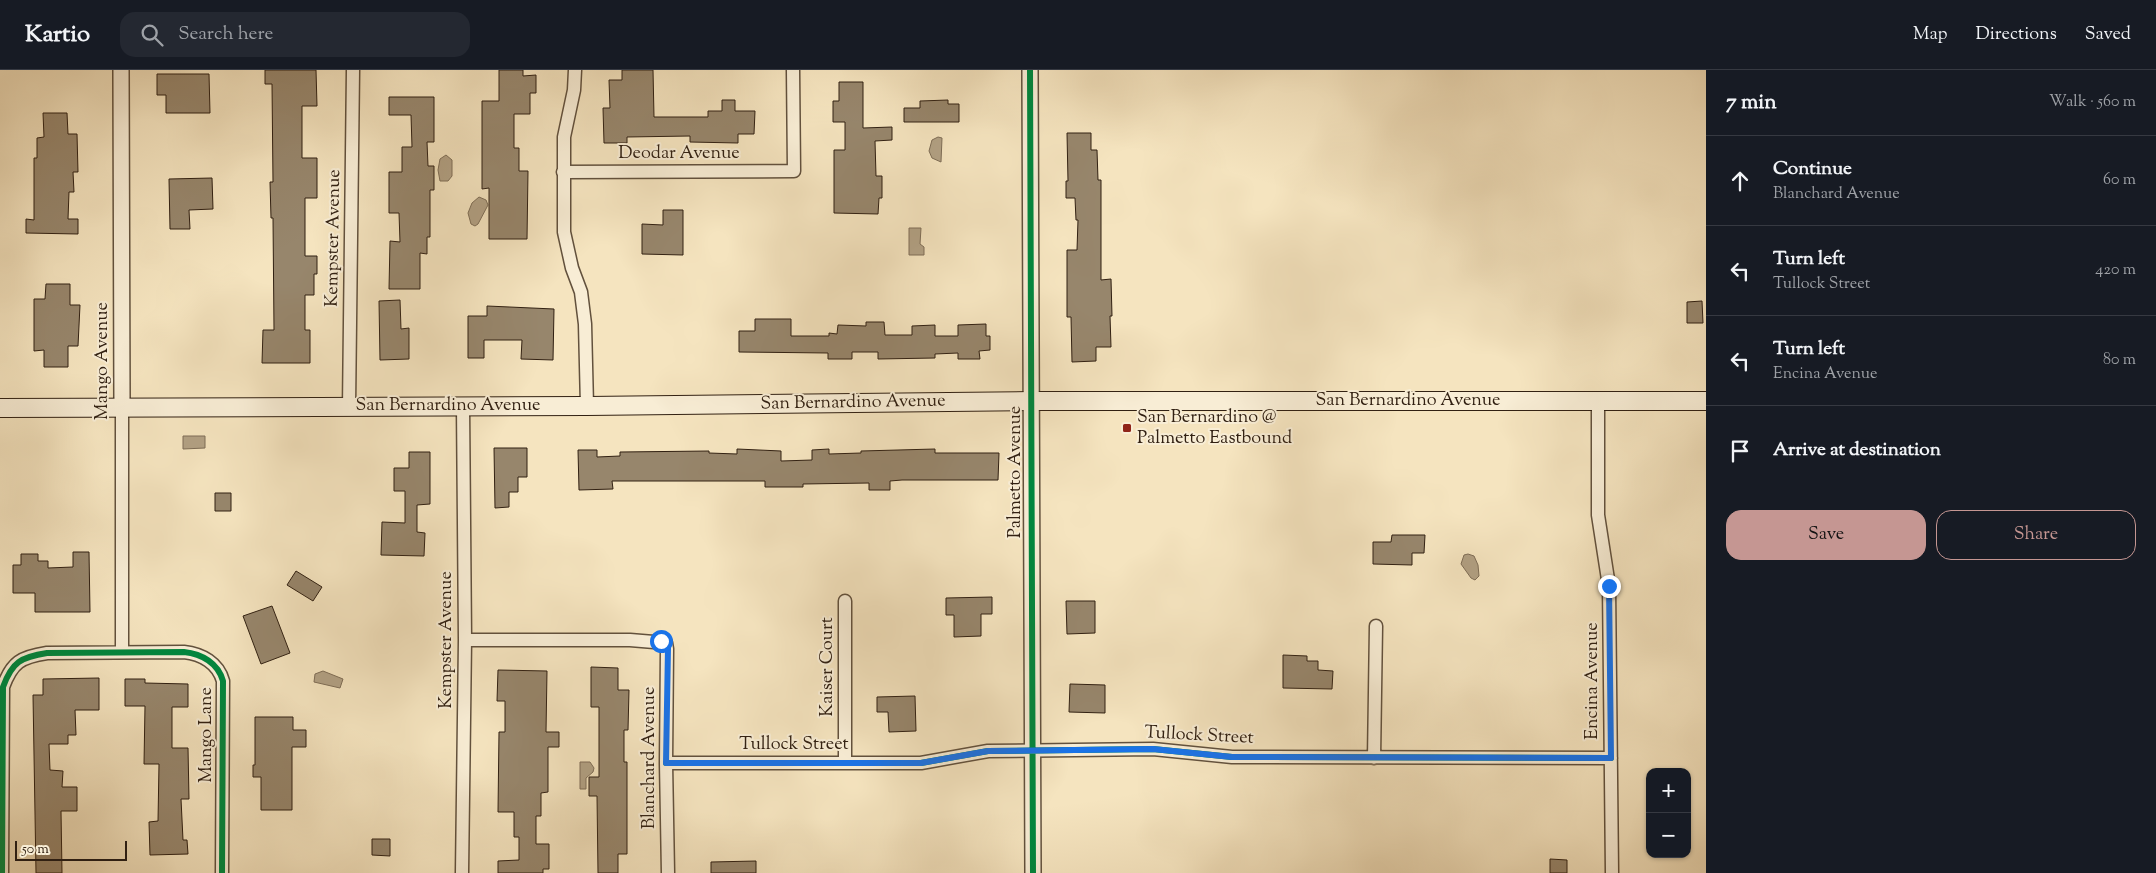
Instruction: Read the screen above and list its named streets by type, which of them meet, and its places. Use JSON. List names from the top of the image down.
{
  "streets": {
    "main road": ["San Bernardino Avenue"],
    "street": [
      "Deodar Avenue",
      "Kempster Avenue",
      "Mango Avenue",
      "Palmetto Avenue",
      "Kaiser Court",
      "Encina Avenue",
      "Mango Lane",
      "Tullock Street",
      "Blanchard Avenue"
    ]
  },
  "crossings": [
    ["Kempster Avenue", "San Bernardino Avenue"],
    ["Kempster Avenue", "Blanchard Avenue"],
    ["Mango Avenue", "San Bernardino Avenue"],
    ["Mango Avenue", "Mango Lane"],
    ["San Bernardino Avenue", "Palmetto Avenue"],
    ["San Bernardino Avenue", "Encina Avenue"],
    ["Palmetto Avenue", "Tullock Street"],
    ["Kaiser Court", "Tullock Street"],
    ["Encina Avenue", "Tullock Street"],
    ["Tullock Street", "Blanchard Avenue"]
  ],
  "places": {
    "transit": ["San Bernardino @ Palmetto Eastbound"]
  },
  "scale_bar": "50 m",
  "page": {
    "header": "Kartio",
    "search": "Search here",
    "nav": ["Map", "Directions", "Saved"],
    "heading": ["7 min", "Walk · 560 m"],
    "list": [
      ["Continue", "Blanchard Avenue", "60 m"],
      ["Turn left", "Tullock Street", "420 m"],
      ["Turn left", "Encina Avenue", "80 m"],
      "Arrive at destination"
    ],
    "buttons": ["Save", "Share"],
    "map_buttons": ["+", "−"],
    "scale": "50 m"
  }
}
